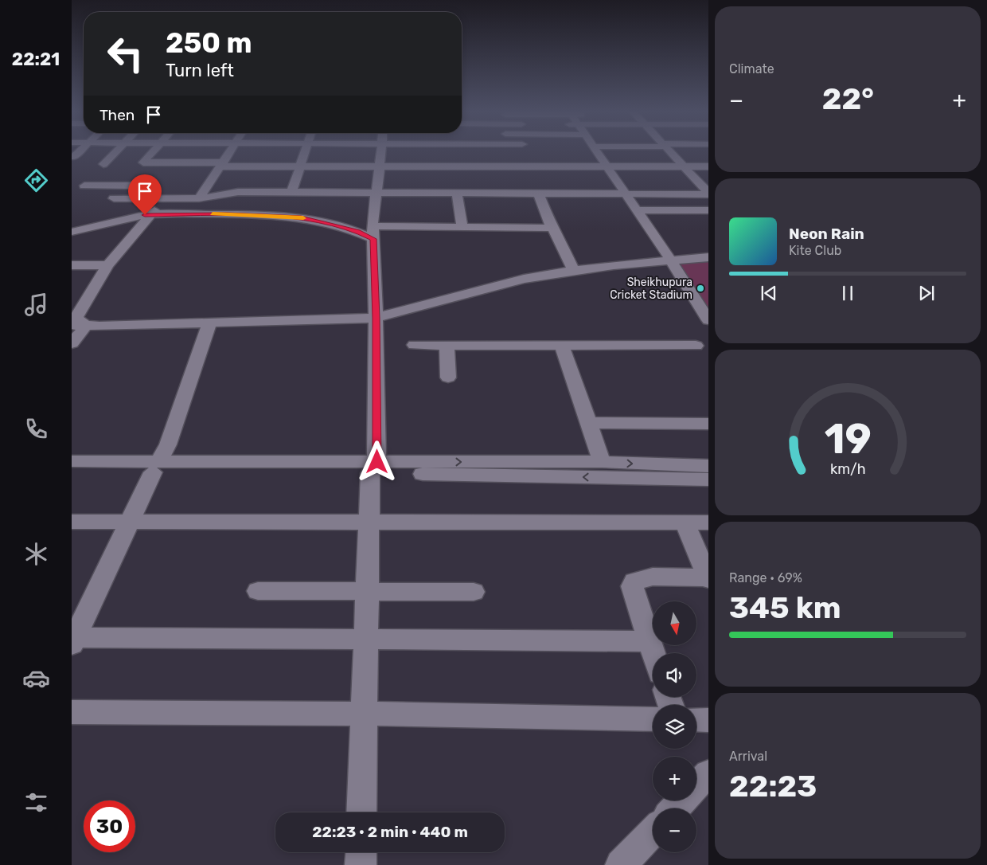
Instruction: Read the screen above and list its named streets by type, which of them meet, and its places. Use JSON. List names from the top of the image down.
{
  "places": ["Sheikhupura Cricket Stadium"],
  "north": "bottom",
  "page": {
    "tabs": "22:21",
    "tile": [
      "Climate",
      ["Range · 69%", "345 km"],
      ["Arrival", "22:23"]
    ],
    "turn": ["250 m", "Turn left"],
    "heat": ["−", "22°", "+"],
    "then": "Then",
    "song": ["Neon Rain", "Kite Club"],
    "map_buttons": ["+", "−"],
    "limit": "30",
    "trip": "22:23 · 2 min · 440 m",
    "gauge": ["19", "km/h"]
  }
}
